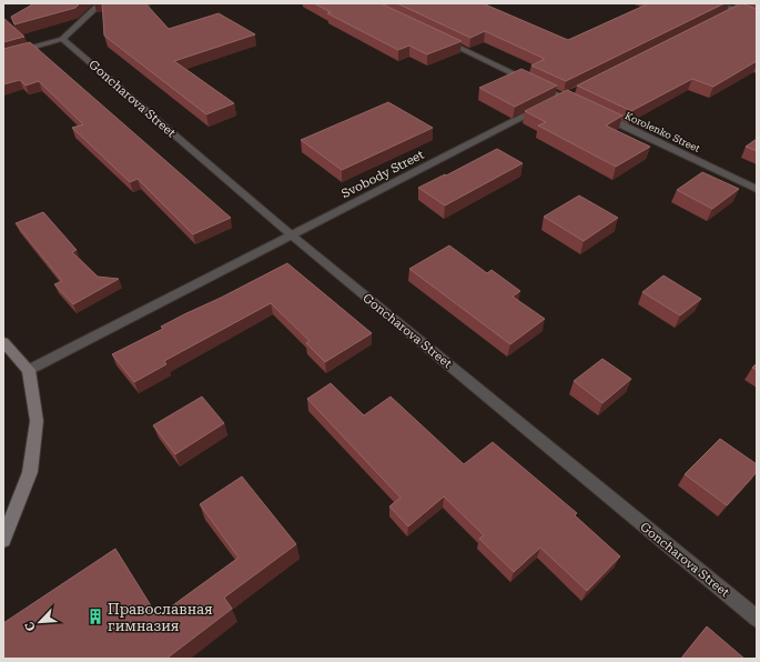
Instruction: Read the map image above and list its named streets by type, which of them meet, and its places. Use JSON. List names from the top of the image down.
{
  "streets": {
    "street": ["Goncharova Street", "Korolenko Street", "Svobody Street"]
  },
  "crossings": [
    ["Goncharova Street", "Svobody Street"]
  ],
  "places": {
    "building": ["Православная гимназия"]
  },
  "north": "bottom left"
}
